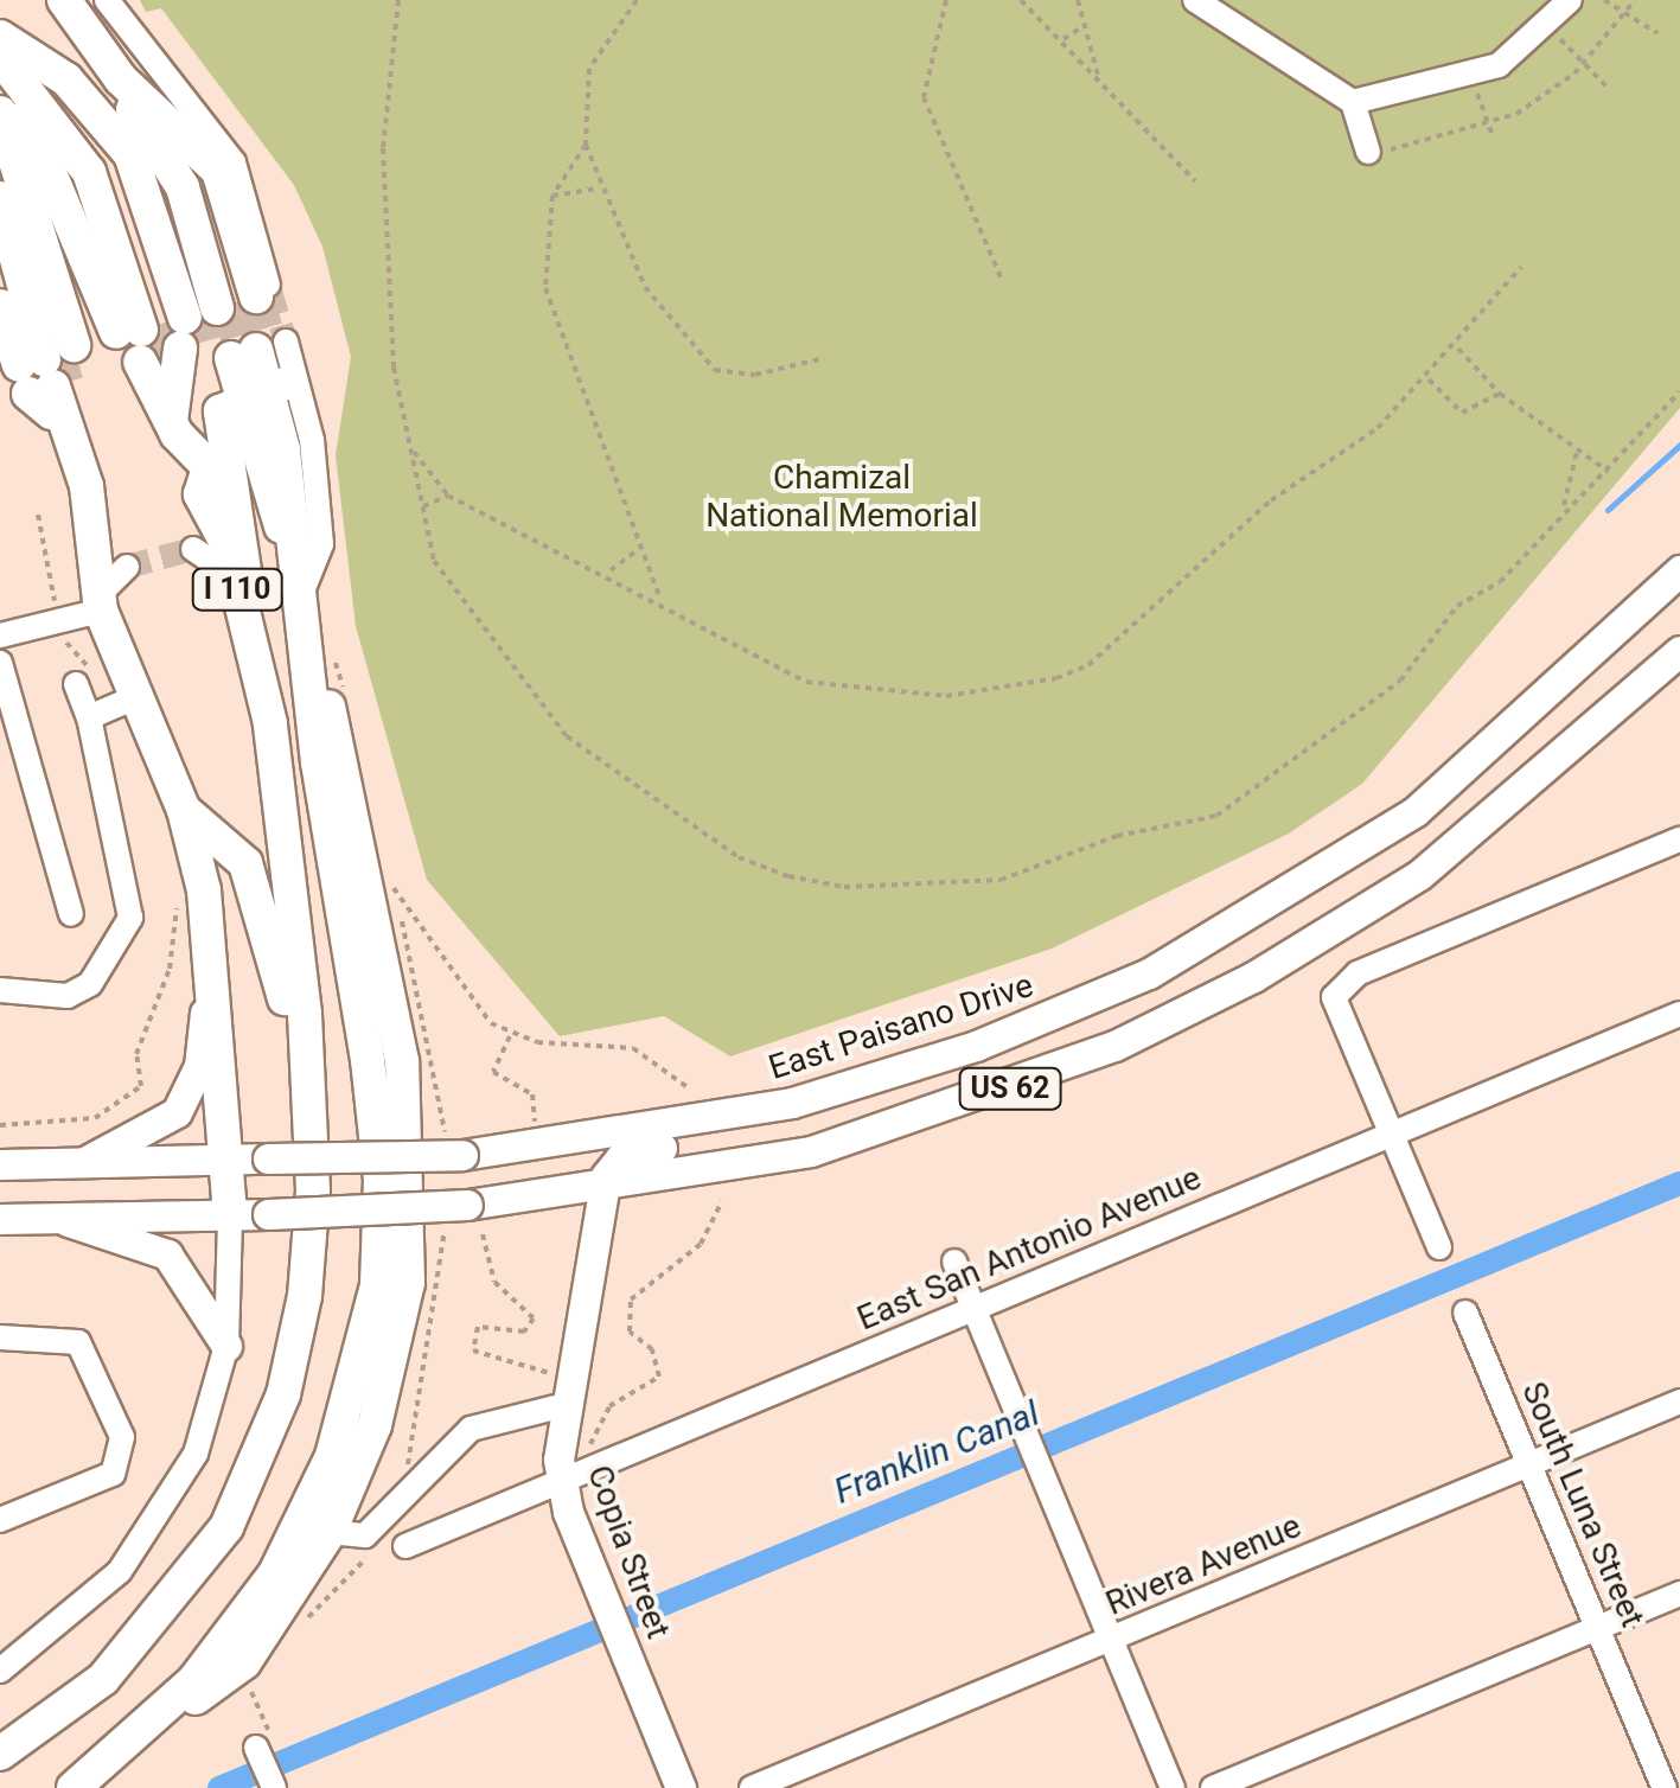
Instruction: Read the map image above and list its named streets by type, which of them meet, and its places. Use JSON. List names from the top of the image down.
{
  "streets": {
    "highway": ["I 110"],
    "main road": ["East Paisano Drive", "US 62", "Copia Street"],
    "street": ["East San Antonio Avenue", "South Luna Street", "Rivera Avenue"]
  },
  "crossings": [
    ["US 62", "Copia Street"],
    ["East San Antonio Avenue", "Copia Street"],
    ["South Luna Street", "Rivera Avenue"]
  ],
  "water": ["Franklin Canal"],
  "parks": ["Chamizal National Memorial"]
}
